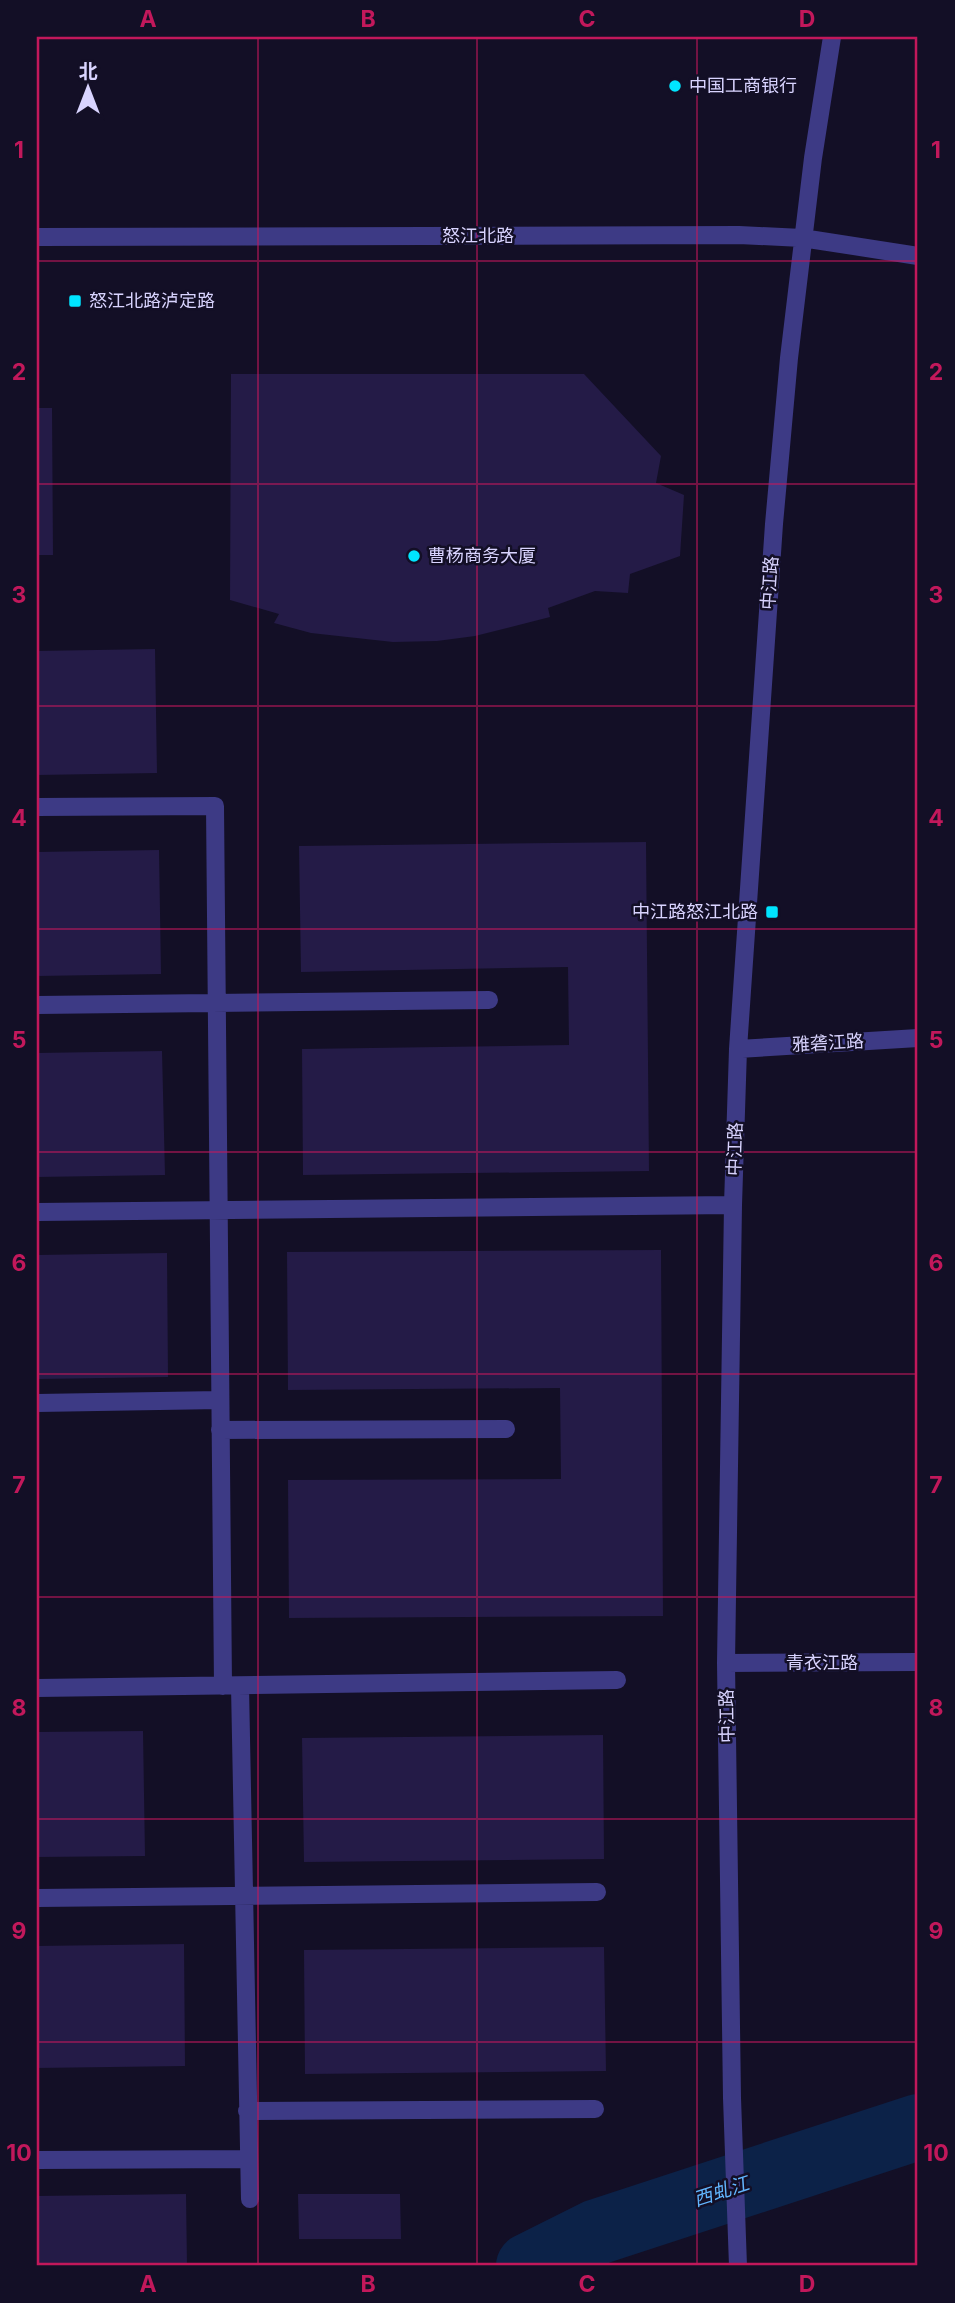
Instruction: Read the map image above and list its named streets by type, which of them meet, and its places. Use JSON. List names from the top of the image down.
{
  "streets": {
    "street": [
      "怒江北路",
      "中江路",
      "雅砻江路",
      "青衣江路"
    ]
  },
  "crossings": [
    ["怒江北路", "中江路"],
    ["中江路", "雅砻江路"],
    ["中江路", "青衣江路"]
  ],
  "water": ["西虬江"],
  "places": {
    "other": ["中国工商银行", "曹杨商务大厦"],
    "transit": ["怒江北路泸定路", "中江路怒江北路"]
  },
  "north": "top",
  "grid": {
    "columns": [
      "A",
      "B",
      "C",
      "D"
    ],
    "rows": [
      "1",
      "2",
      "3",
      "4",
      "5",
      "6",
      "7",
      "8",
      "9",
      "10"
    ]
  }
}
